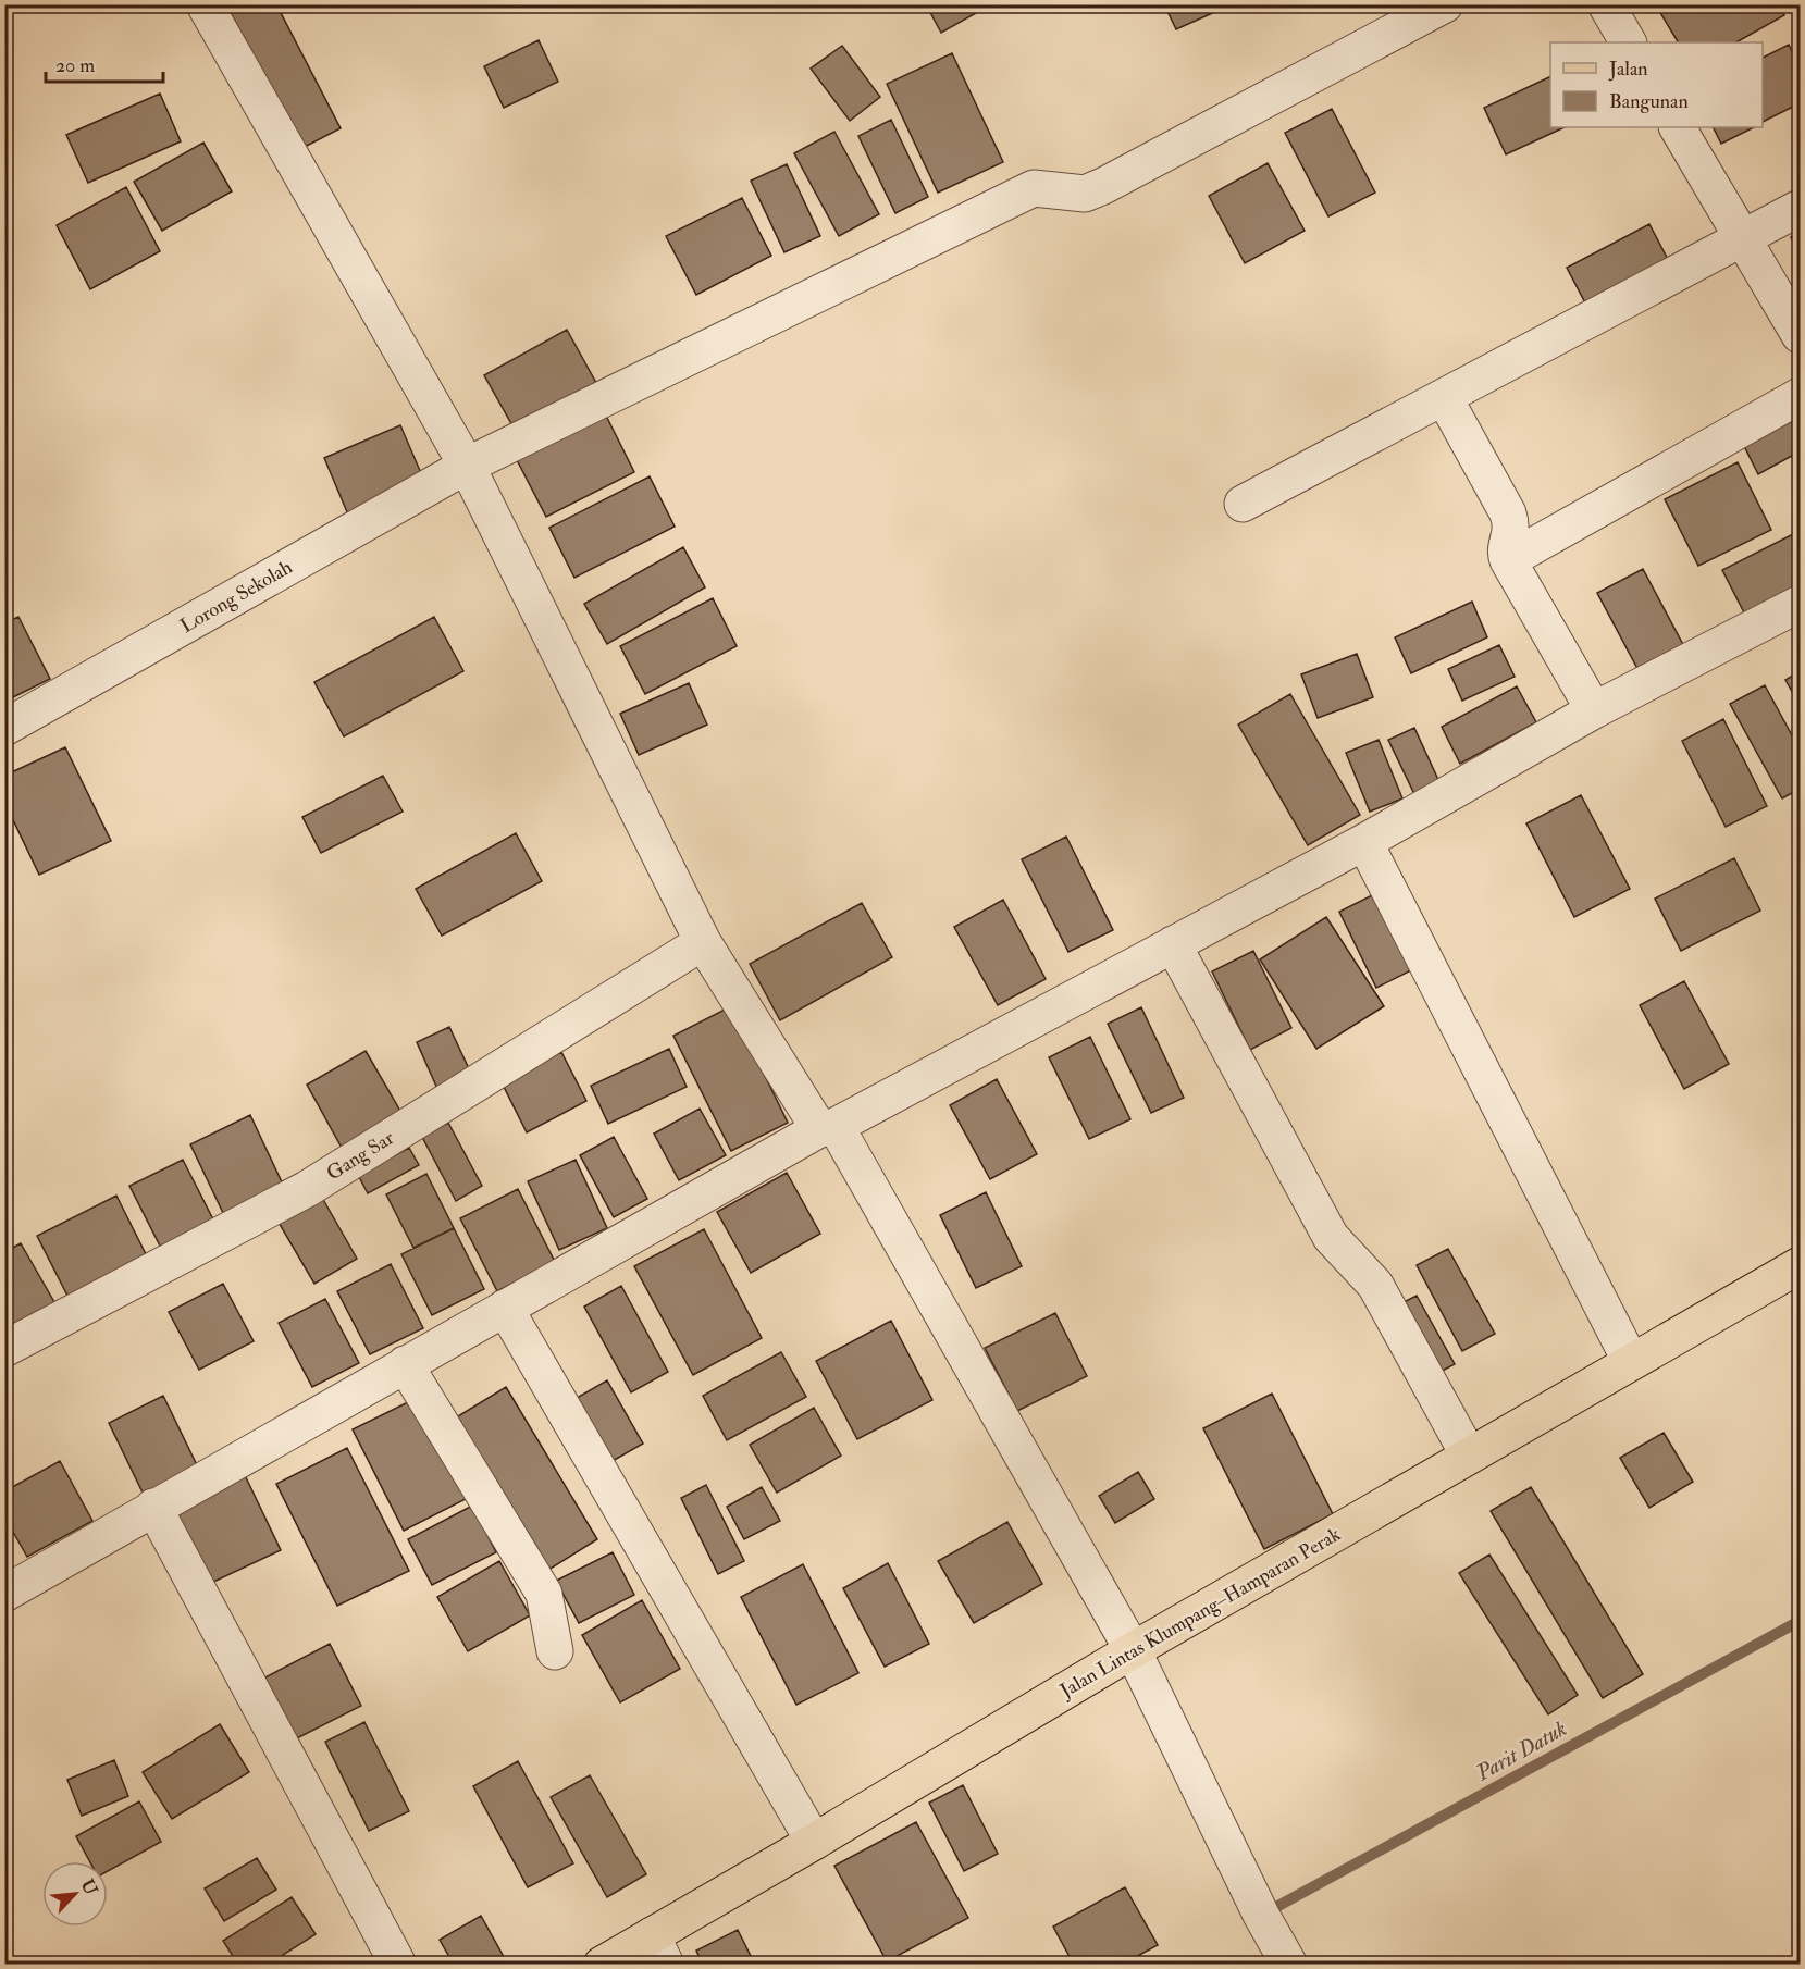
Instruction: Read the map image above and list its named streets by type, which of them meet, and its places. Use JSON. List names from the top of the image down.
{
  "streets": {
    "main road": ["Jalan Lintas Klumpang–Hamparan Perak"],
    "street": ["Lorong Sekolah", "Gang Sar"]
  },
  "water": ["Parit Datuk"],
  "legend": ["Jalan", "Bangunan"],
  "scale_bar": "20 m",
  "north": "top right"
}
